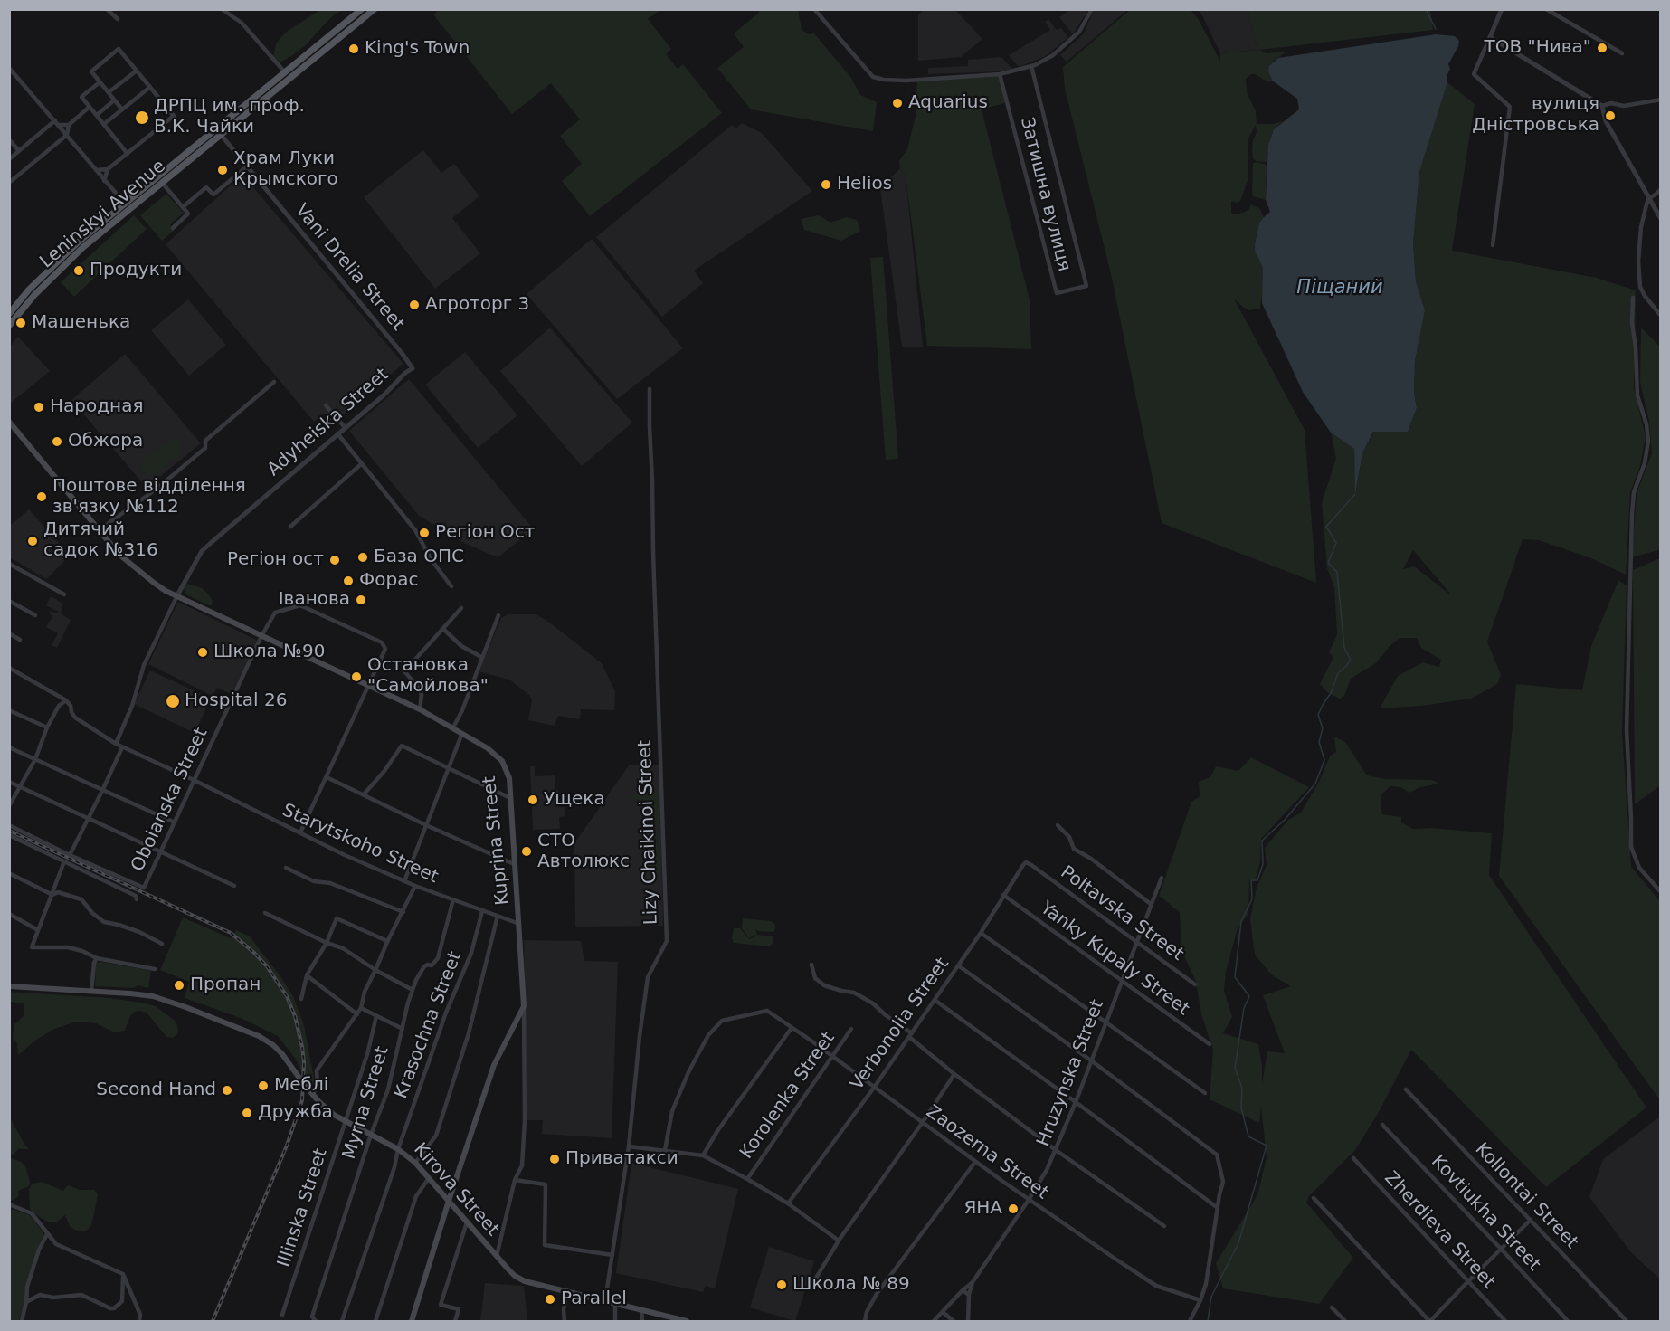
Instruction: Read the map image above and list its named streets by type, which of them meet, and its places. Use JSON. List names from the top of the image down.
{
  "streets": {
    "main road": ["Leninskyi Avenue", "Kuprina Street", "Kirova Street"],
    "street": [
      "Затишна вулиця",
      "Vani Drelia Street",
      "Adyheiska Street",
      "Oboianska Street",
      "Lizy Chaikinoi Street",
      "Starytskoho Street",
      "Poltavska Street",
      "Yanky Kupaly Street",
      "Verbonolia Street",
      "Krasochna Street",
      "Hruzynska Street",
      "Korolenka Street",
      "Myrna Street",
      "Zaozerna Street",
      "Kollontai Street",
      "Illinska Street",
      "Kovtiukha Street",
      "Zherdieva Street"
    ]
  },
  "crossings": [
    ["Leninskyi Avenue", "Vani Drelia Street"],
    ["Vani Drelia Street", "Adyheiska Street"],
    ["Adyheiska Street", "Kuprina Street"],
    ["Oboianska Street", "Kuprina Street"],
    ["Oboianska Street", "Starytskoho Street"],
    ["Lizy Chaikinoi Street", "Kirova Street"],
    ["Kuprina Street", "Starytskoho Street"],
    ["Kuprina Street", "Kirova Street"],
    ["Starytskoho Street", "Krasochna Street"],
    ["Starytskoho Street", "Myrna Street"],
    ["Poltavska Street", "Verbonolia Street"],
    ["Poltavska Street", "Hruzynska Street"],
    ["Yanky Kupaly Street", "Verbonolia Street"],
    ["Yanky Kupaly Street", "Hruzynska Street"],
    ["Verbonolia Street", "Zaozerna Street"],
    ["Krasochna Street", "Myrna Street"],
    ["Krasochna Street", "Kirova Street"],
    ["Hruzynska Street", "Zaozerna Street"],
    ["Korolenka Street", "Zaozerna Street"],
    ["Myrna Street", "Kirova Street"],
    ["Kirova Street", "Illinska Street"]
  ],
  "water": ["Піщаний"],
  "places": [
    "ТОВ \"Нива\"",
    "King's Town",
    "Aquarius",
    "вулиця Дністровська",
    "ДРПЦ им. проф. В.К. Чайки",
    "Храм Луки Крымского",
    "Helios",
    "Продукти",
    "Агроторг 3",
    "Машенька",
    "Народная",
    "Обжора",
    "Поштове відділення зв'язку №112",
    "Регіон Ост",
    "Дитячий садок №316",
    "База ОПС",
    "Регіон ост",
    "Форас",
    "Іванова",
    "Школа №90",
    "Остановка \"Самойлова\"",
    "Hospital 26",
    "Ущека",
    "СТО Автолюкс",
    "Пропан",
    "Меблі",
    "Second Hand",
    "Дружба",
    "Приватакси",
    "ЯНА",
    "Школа № 89",
    "Parallel"
  ]
}
